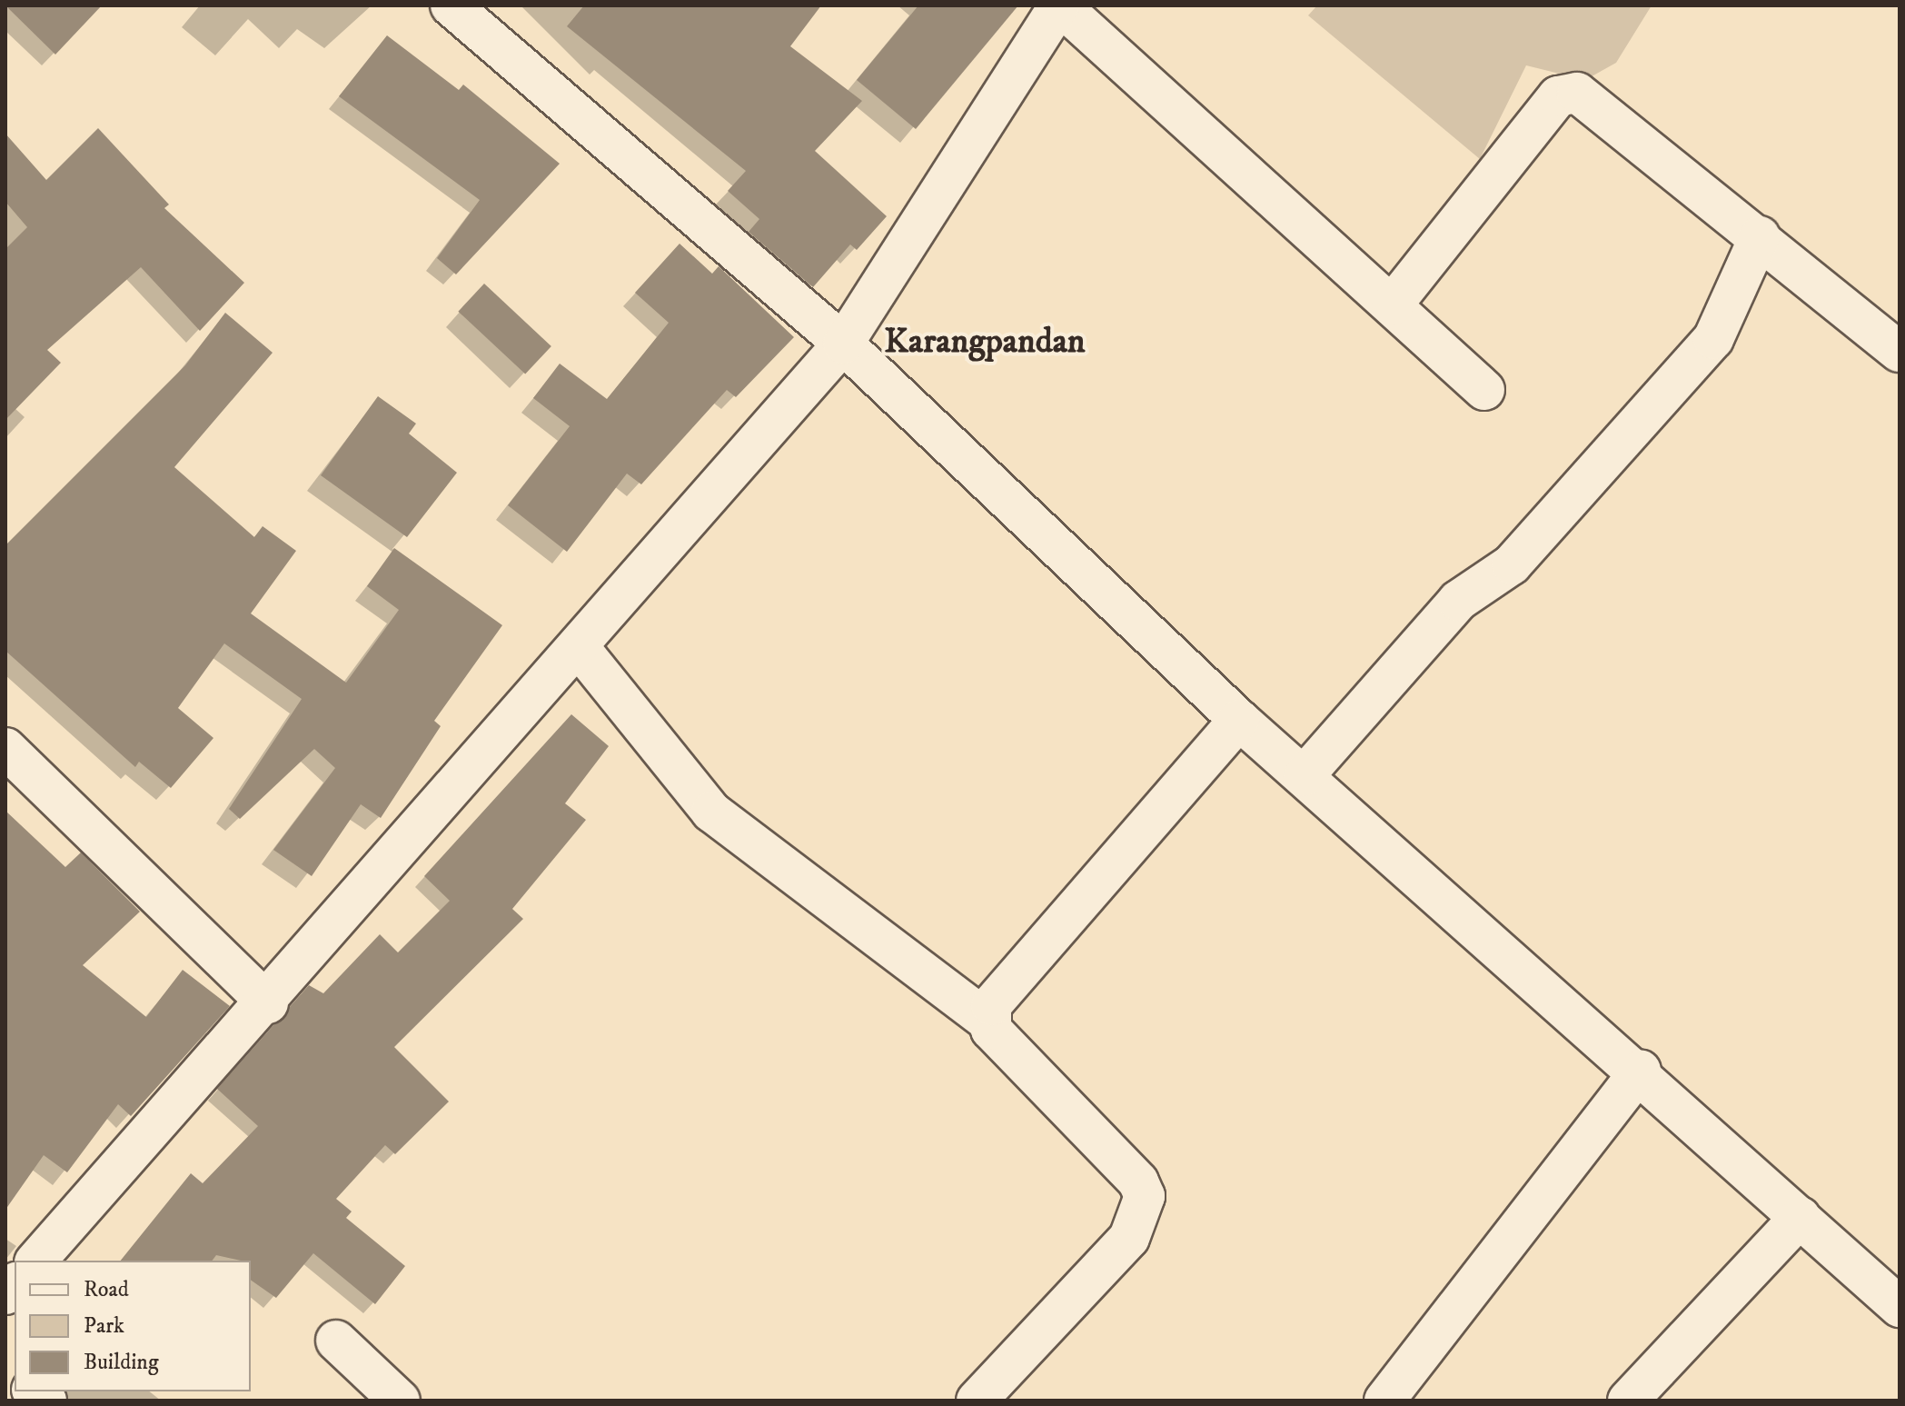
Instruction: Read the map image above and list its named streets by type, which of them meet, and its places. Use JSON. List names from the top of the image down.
{
  "districts": ["Karangpandan"],
  "legend": ["Road", "Park", "Building"]
}
